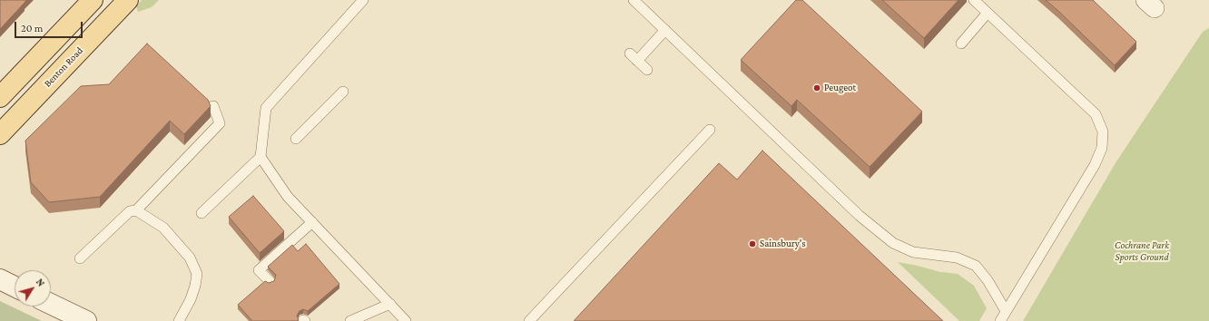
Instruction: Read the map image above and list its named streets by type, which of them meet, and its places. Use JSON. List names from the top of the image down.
{
  "streets": {
    "main road": ["Benton Road"]
  },
  "parks": ["Cochrane Park Sports Ground"],
  "places": ["Peugeot", "Sainsbury's"],
  "scale_bar": "20 m",
  "north": "top right"
}
